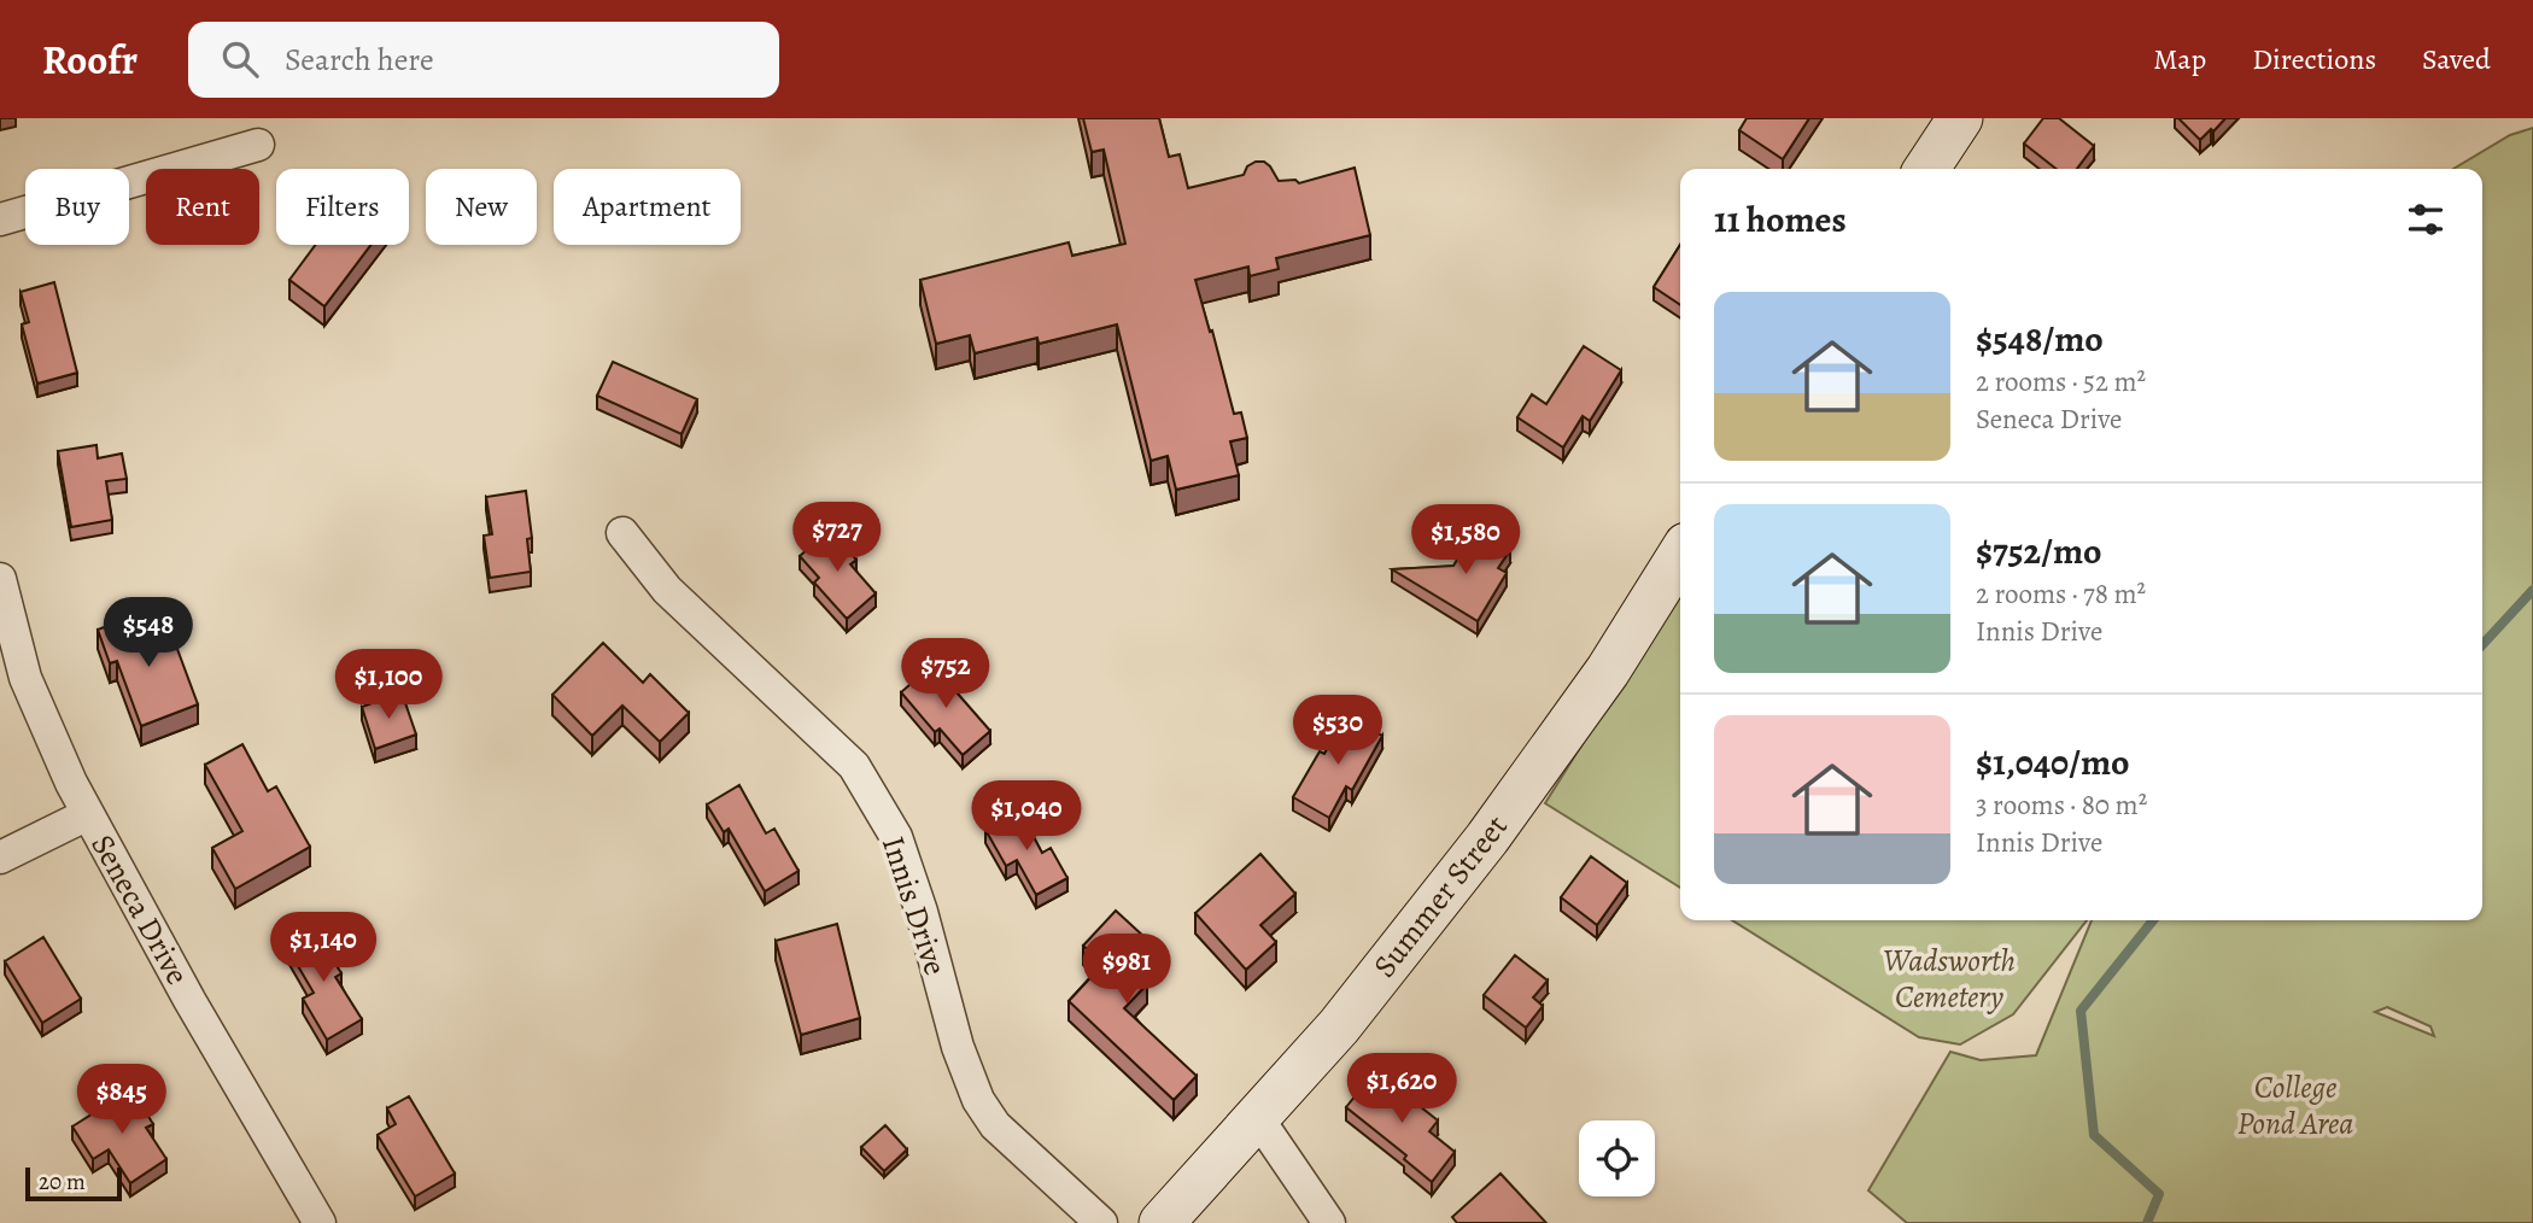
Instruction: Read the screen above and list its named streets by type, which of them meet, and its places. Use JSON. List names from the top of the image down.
{
  "streets": {
    "street": ["Summer Street", "Innis Drive", "Seneca Drive"]
  },
  "parks": ["Wadsworth Cemetery", "College Pond Area"],
  "scale_bar": "20 m",
  "page": {
    "header": "Roofr",
    "search": "Search here",
    "nav": ["Map", "Directions", "Saved"],
    "chip": [
      "Buy",
      "Rent",
      "Filters",
      "New",
      "Apartment"
    ],
    "heading": "11 homes",
    "list": [
      {
        "name": "$548/mo",
        "note": "2 rooms · 52 m² · Seneca Drive"
      },
      {
        "name": "$752/mo",
        "note": "2 rooms · 78 m² · Innis Drive"
      },
      {
        "name": "$1,040/mo",
        "note": "3 rooms · 80 m² · Innis Drive"
      }
    ],
    "price": [
      "$727",
      "$1,580",
      "$548",
      "$752",
      "$1,100",
      "$530",
      "$1,040",
      "$1,140",
      "$981",
      "$1,620",
      "$845"
    ],
    "scale": "20 m"
  }
}
